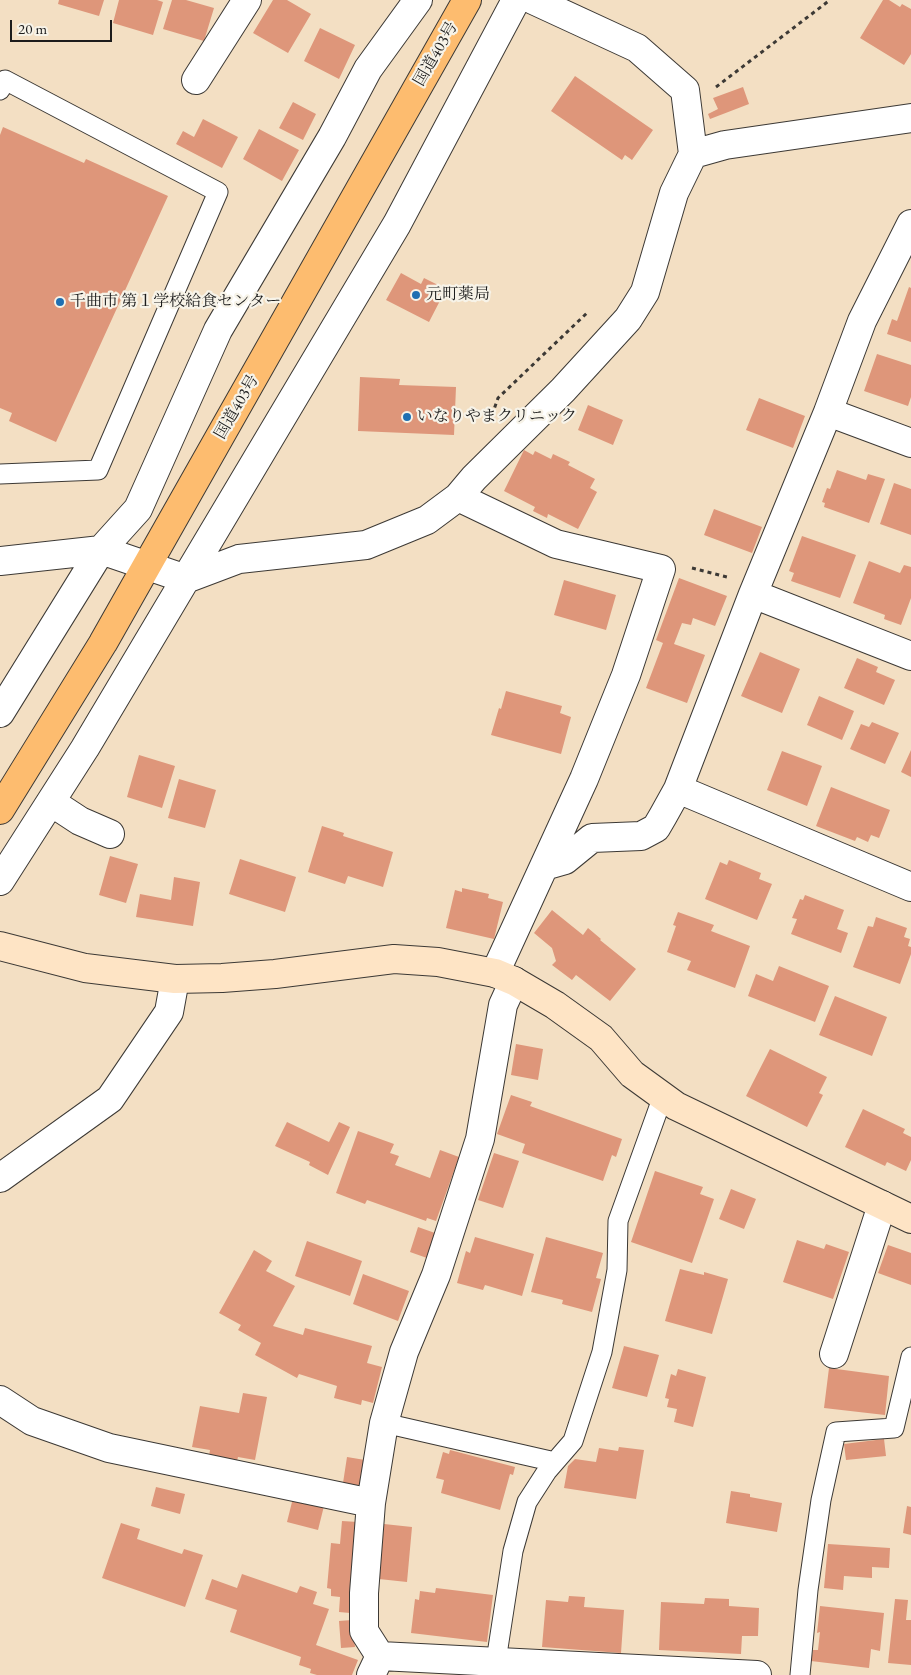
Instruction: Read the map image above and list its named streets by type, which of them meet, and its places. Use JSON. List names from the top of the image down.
{
  "streets": {
    "highway": ["国道403号"]
  },
  "places": ["元町薬局", "千曲市 第１学校給食センター", "いなりやまクリニック"],
  "scale_bar": "20 m"
}
